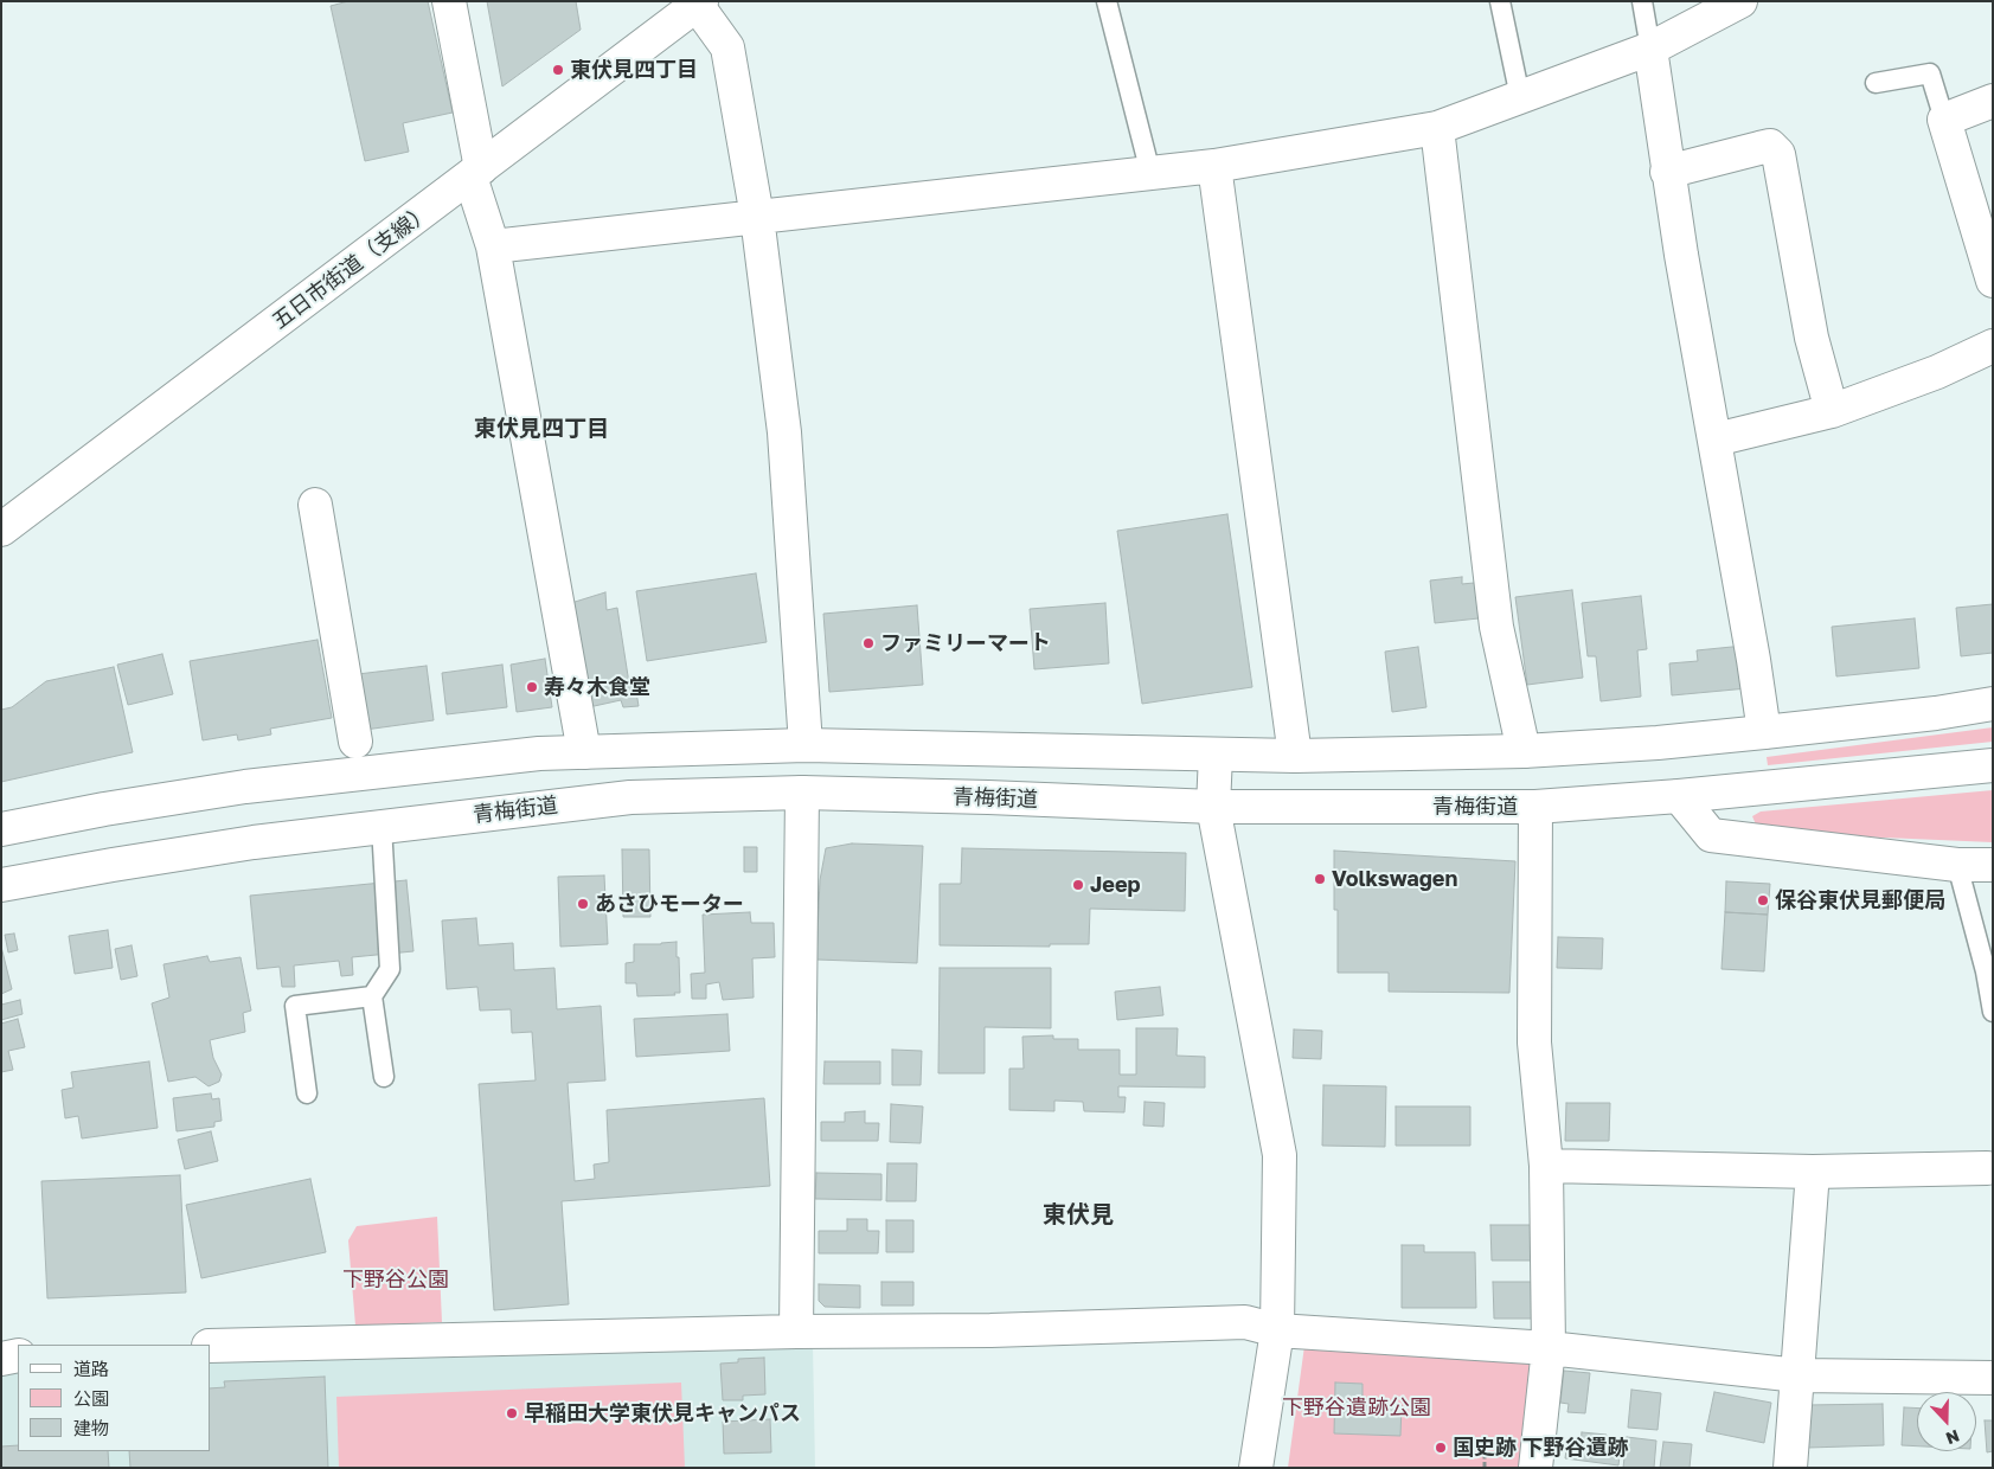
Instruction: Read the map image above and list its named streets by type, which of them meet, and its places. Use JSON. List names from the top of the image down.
{
  "streets": {
    "street": ["五日市街道（支線）", "青梅街道"]
  },
  "districts": ["東伏見四丁目", "東伏見"],
  "parks": ["下野谷公園", "下野谷遺跡公園"],
  "places": [
    "東伏見四丁目",
    "ファミリーマート",
    "寿々木食堂",
    "Volkswagen",
    "Jeep",
    "保谷東伏見郵便局",
    "あさひモーター",
    "早稲田大学東伏見キャンパス",
    "国史跡 下野谷遺跡"
  ],
  "legend": ["道路", "公園", "建物"],
  "north": "bottom"
}
